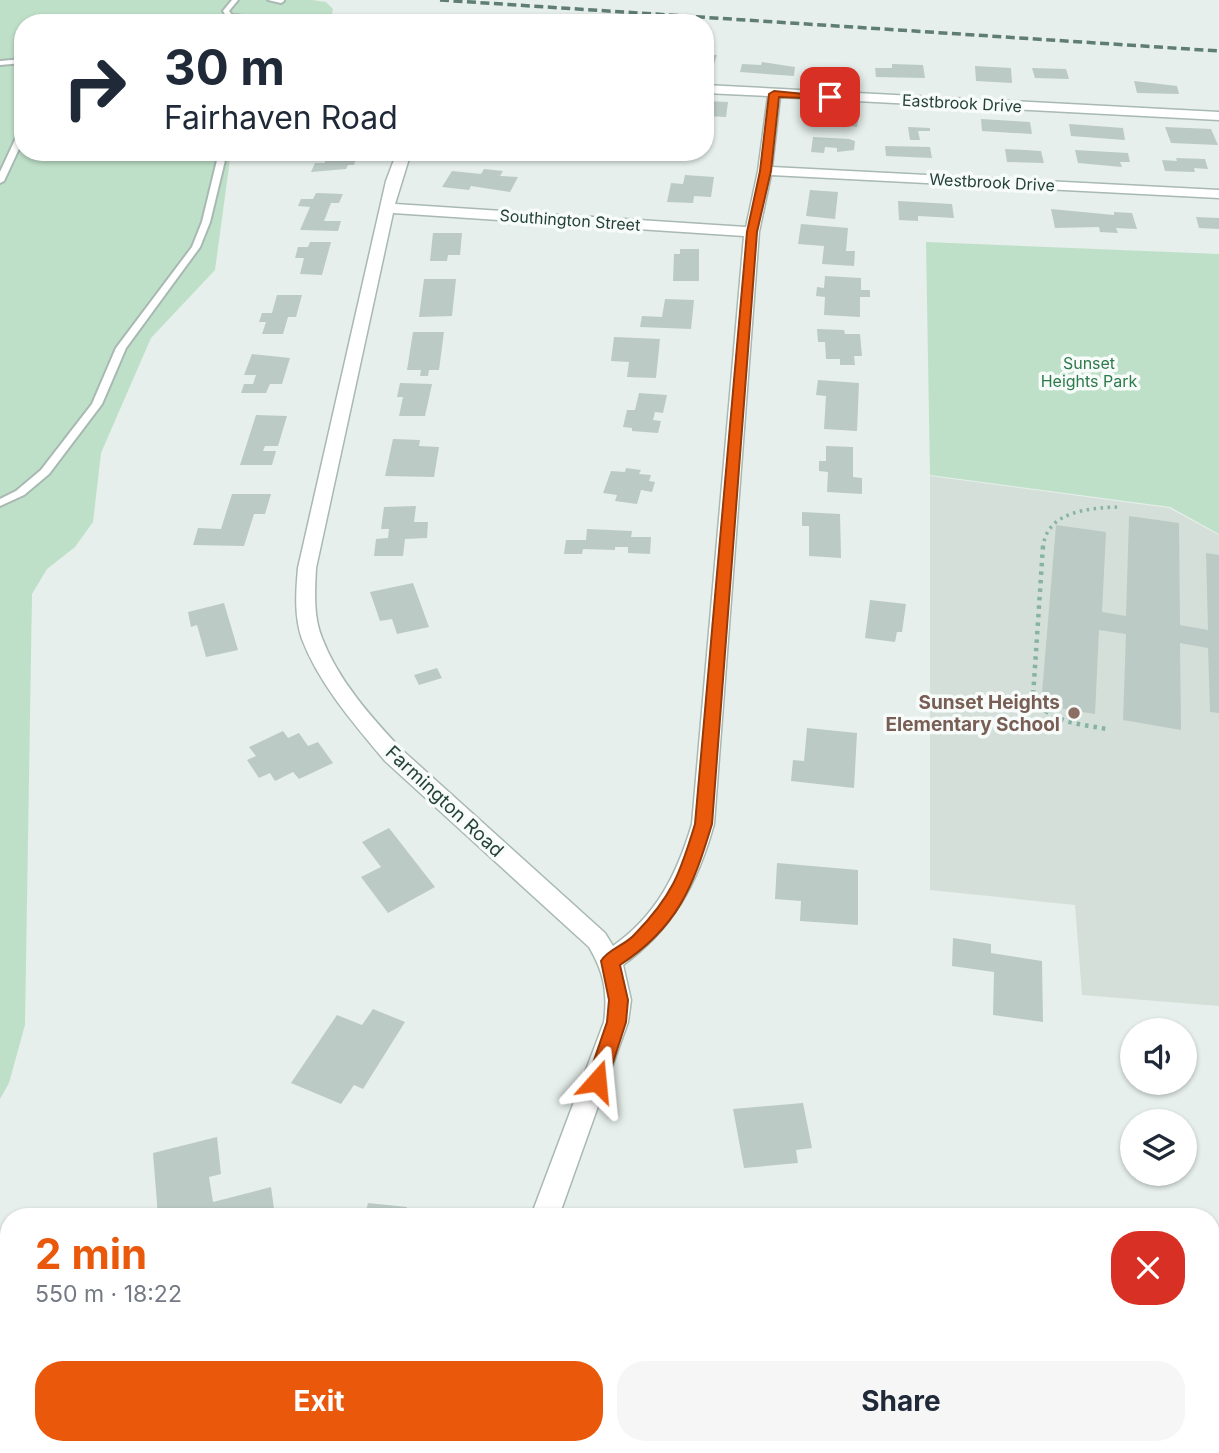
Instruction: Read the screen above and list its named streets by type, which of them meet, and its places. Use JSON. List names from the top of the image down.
{
  "streets": {
    "street": [
      "Eastbrook Drive",
      "Westbrook Drive",
      "Southington Street",
      "Farmington Road"
    ]
  },
  "crossings": [
    ["Southington Street", "Farmington Road"]
  ],
  "parks": ["Sunset Heights Park"],
  "places": ["Sunset Heights Elementary School"],
  "page": {
    "turn": ["30 m", "Fairhaven Road"],
    "heading": ["2 min", "550 m · 18:22"],
    "buttons": ["Exit", "Share"]
  }
}
